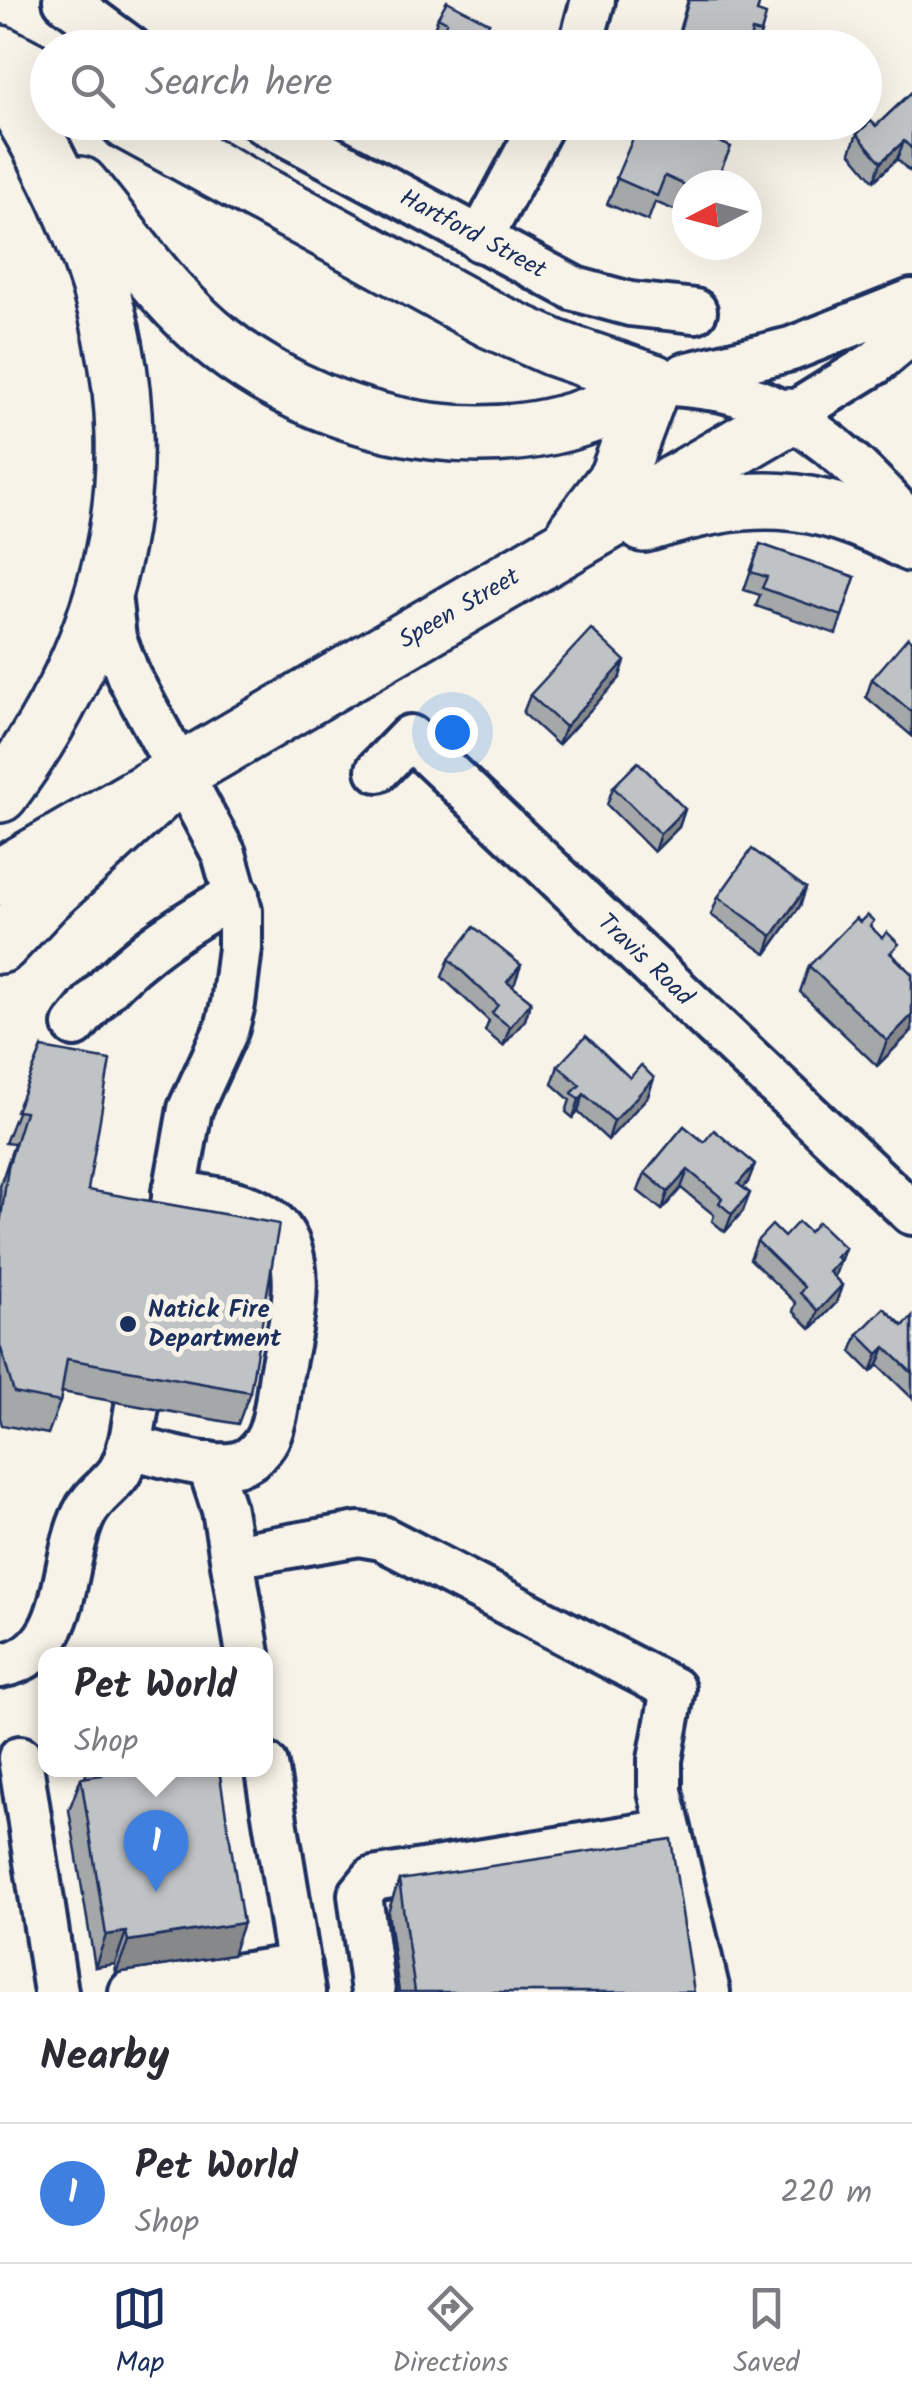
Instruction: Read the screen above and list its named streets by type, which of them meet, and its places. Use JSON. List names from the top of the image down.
{
  "streets": {
    "main road": ["Speen Street"],
    "street": ["Hartford Street", "Travis Road"]
  },
  "places": ["Natick Fire Department"],
  "north": "left",
  "page": {
    "search": "Search here",
    "popup": ["Pet World", "Shop"],
    "pins": "1",
    "heading": "Nearby",
    "list": [
      {
        "mark": "1",
        "name": "Pet World",
        "note": "Shop",
        "value": "220 m"
      }
    ],
    "nav": ["Map", "Directions", "Saved"]
  }
}
